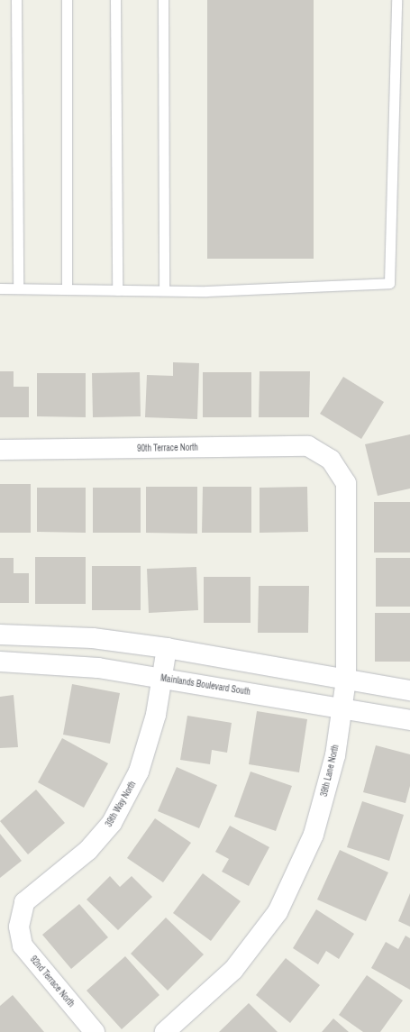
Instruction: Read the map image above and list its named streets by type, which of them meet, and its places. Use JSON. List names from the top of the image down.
{
  "streets": {
    "street": [
      "90th Terrace North",
      "Mainlands Boulevard South",
      "39th Lane North",
      "39th Way North",
      "92nd Terrace North"
    ]
  },
  "crossings": [
    ["90th Terrace North", "39th Lane North"],
    ["Mainlands Boulevard South", "39th Lane North"],
    ["Mainlands Boulevard South", "39th Way North"],
    ["39th Way North", "92nd Terrace North"]
  ]
}
